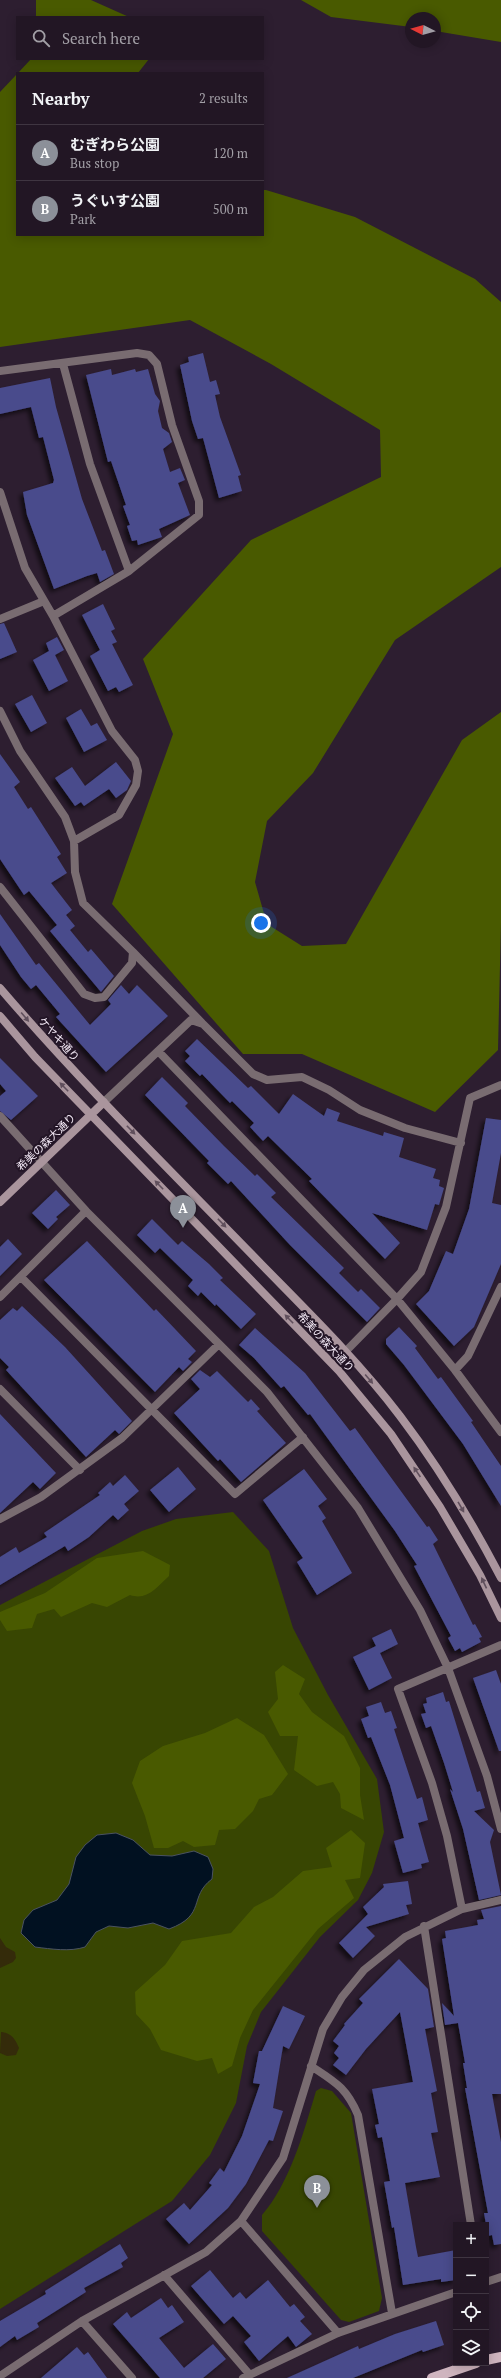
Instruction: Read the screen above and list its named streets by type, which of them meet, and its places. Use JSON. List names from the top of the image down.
{
  "streets": {
    "street": ["ケヤキ通り", "希美の森大通り"]
  },
  "crossings": [
    ["ケヤキ通り", "希美の森大通り"]
  ],
  "north": "left",
  "page": {
    "search": "Search here",
    "heading": ["Nearby", "2 results"],
    "list": [
      {
        "mark": "A",
        "name": "むぎわら公園",
        "note": "Bus stop",
        "value": "120 m"
      },
      {
        "mark": "B",
        "name": "うぐいす公園",
        "note": "Park",
        "value": "500 m"
      }
    ],
    "pins": ["A", "B"],
    "map_buttons": ["+", "−"]
  }
}
